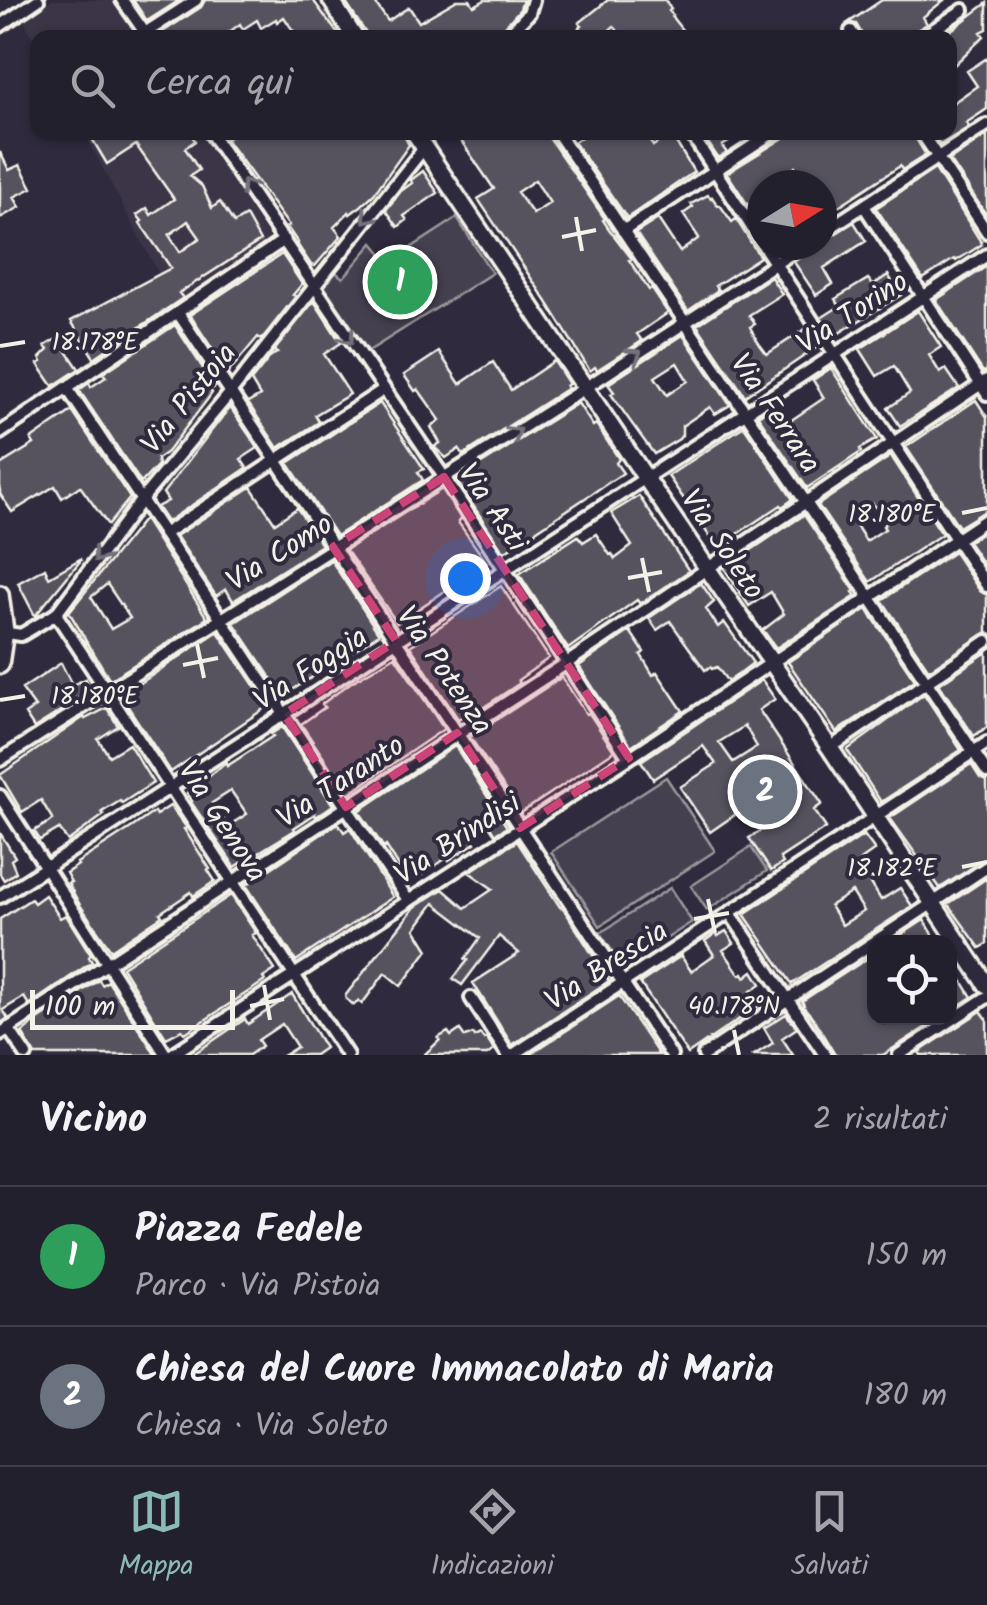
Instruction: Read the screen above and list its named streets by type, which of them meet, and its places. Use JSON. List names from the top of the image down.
{
  "streets": {
    "street": [
      "Via Torino",
      "Via Pistoia",
      "Via Ferrara",
      "Via Asti",
      "Via Soleto",
      "Via Como",
      "Via Foggia",
      "Via Potenza",
      "Via Taranto",
      "Via Genova",
      "Via Brindisi",
      "Via Brescia"
    ]
  },
  "crossings": [
    ["Via Torino", "Via Ferrara"],
    ["Via Torino", "Via Soleto"],
    ["Via Torino", "Via Foggia"],
    ["Via Pistoia", "Via Asti"],
    ["Via Pistoia", "Via Potenza"],
    ["Via Pistoia", "Via Genova"],
    ["Via Ferrara", "Via Como"],
    ["Via Ferrara", "Via Taranto"],
    ["Via Ferrara", "Via Brindisi"],
    ["Via Ferrara", "Via Brescia"],
    ["Via Asti", "Via Como"],
    ["Via Asti", "Via Foggia"],
    ["Via Asti", "Via Taranto"],
    ["Via Asti", "Via Brindisi"],
    ["Via Soleto", "Via Como"],
    ["Via Soleto", "Via Foggia"],
    ["Via Soleto", "Via Taranto"],
    ["Via Soleto", "Via Brindisi"],
    ["Via Soleto", "Via Brescia"],
    ["Via Como", "Via Potenza"],
    ["Via Como", "Via Genova"],
    ["Via Foggia", "Via Potenza"],
    ["Via Foggia", "Via Genova"],
    ["Via Potenza", "Via Taranto"],
    ["Via Potenza", "Via Brindisi"],
    ["Via Potenza", "Via Brescia"],
    ["Via Taranto", "Via Genova"],
    ["Via Genova", "Via Brindisi"]
  ],
  "one_way": ["Via Pistoia"],
  "scale_bar": "100 m",
  "north": "right",
  "page": {
    "search": "Cerca qui",
    "pins": ["1", "2"],
    "scale": "100 m",
    "heading": ["Vicino", "2 risultati"],
    "list": [
      {
        "mark": "1",
        "name": "Piazza Fedele",
        "note": "Parco · Via Pistoia",
        "value": "150 m"
      },
      {
        "mark": "2",
        "name": "Chiesa del Cuore Immacolato di Maria",
        "note": "Chiesa · Via Soleto",
        "value": "180 m"
      }
    ],
    "nav": ["Mappa", "Indicazioni", "Salvati"]
  },
  "coordinates": [
    "18.178°E",
    "18.180°E",
    "18.182°E",
    "40.178°N"
  ]
}
